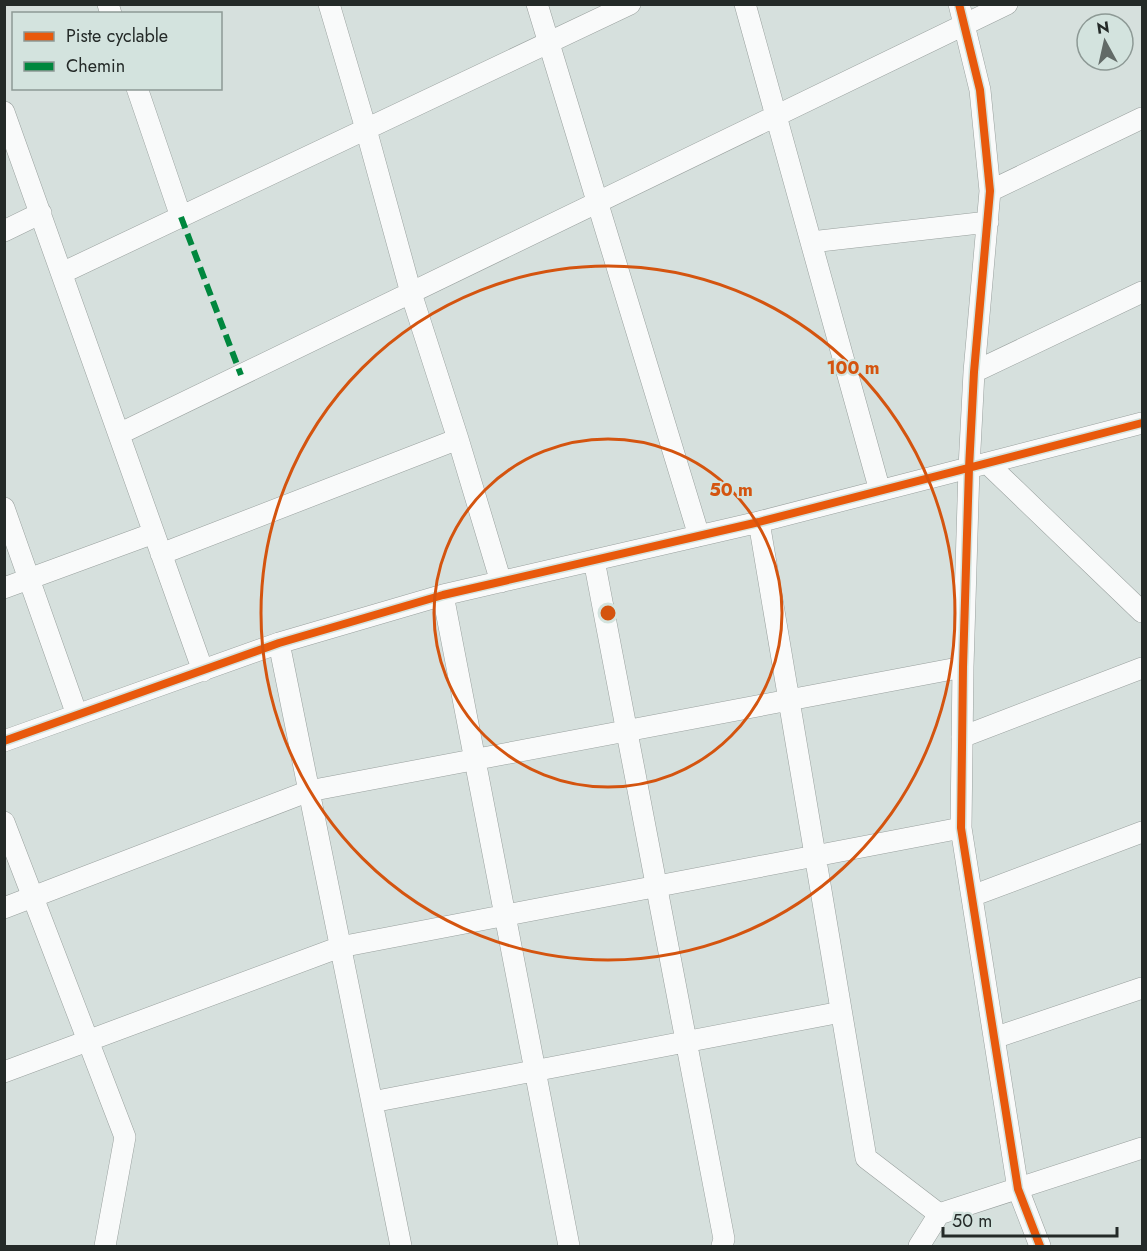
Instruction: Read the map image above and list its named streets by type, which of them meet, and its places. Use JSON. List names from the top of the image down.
{
  "legend": ["Piste cyclable", "Chemin"],
  "scale_bar": "50 m",
  "north": "top",
  "rings": ["100 m", "50 m"]
}
